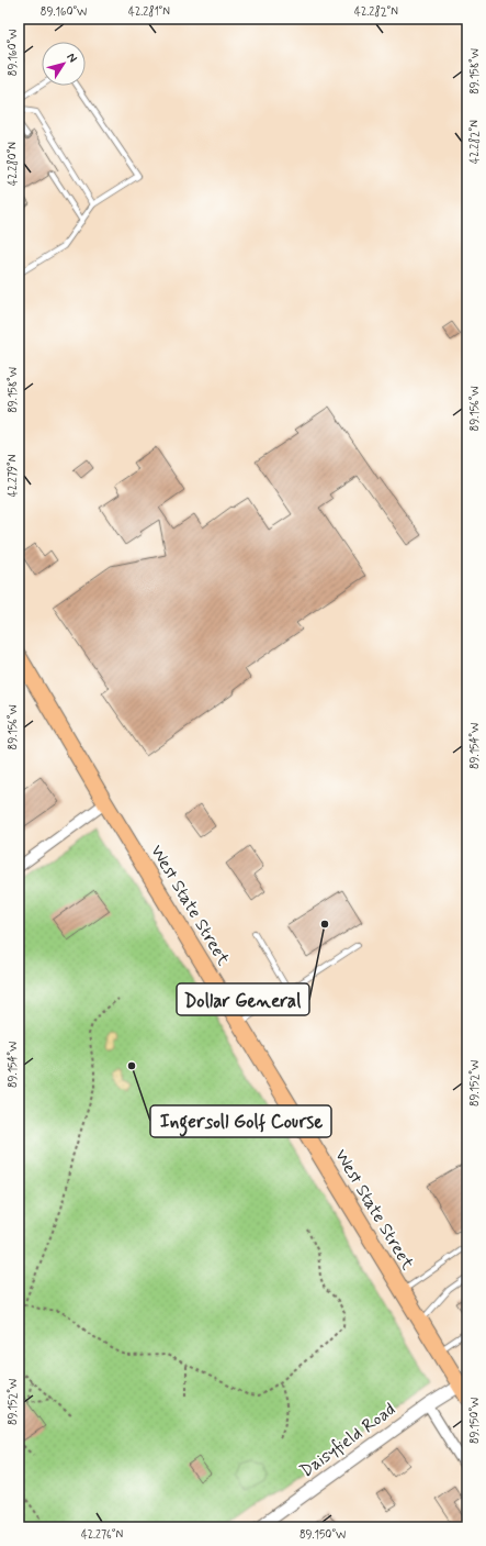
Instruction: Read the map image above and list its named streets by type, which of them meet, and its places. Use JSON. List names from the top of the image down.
{
  "streets": {
    "main road": ["West State Street"],
    "street": ["Daisyfield Road"]
  },
  "crossings": [
    ["West State Street", "Daisyfield Road"]
  ],
  "places": ["Dollar General", "Ingersoll Golf Course"],
  "north": "top right",
  "coordinates": [
    "89.160°W",
    "42.281°N",
    "42.282°N",
    "89.158°W",
    "42.280°N",
    "89.156°W",
    "42.279°N",
    "89.154°W",
    "89.152°W",
    "89.150°W",
    "42.276°N"
  ]
}
